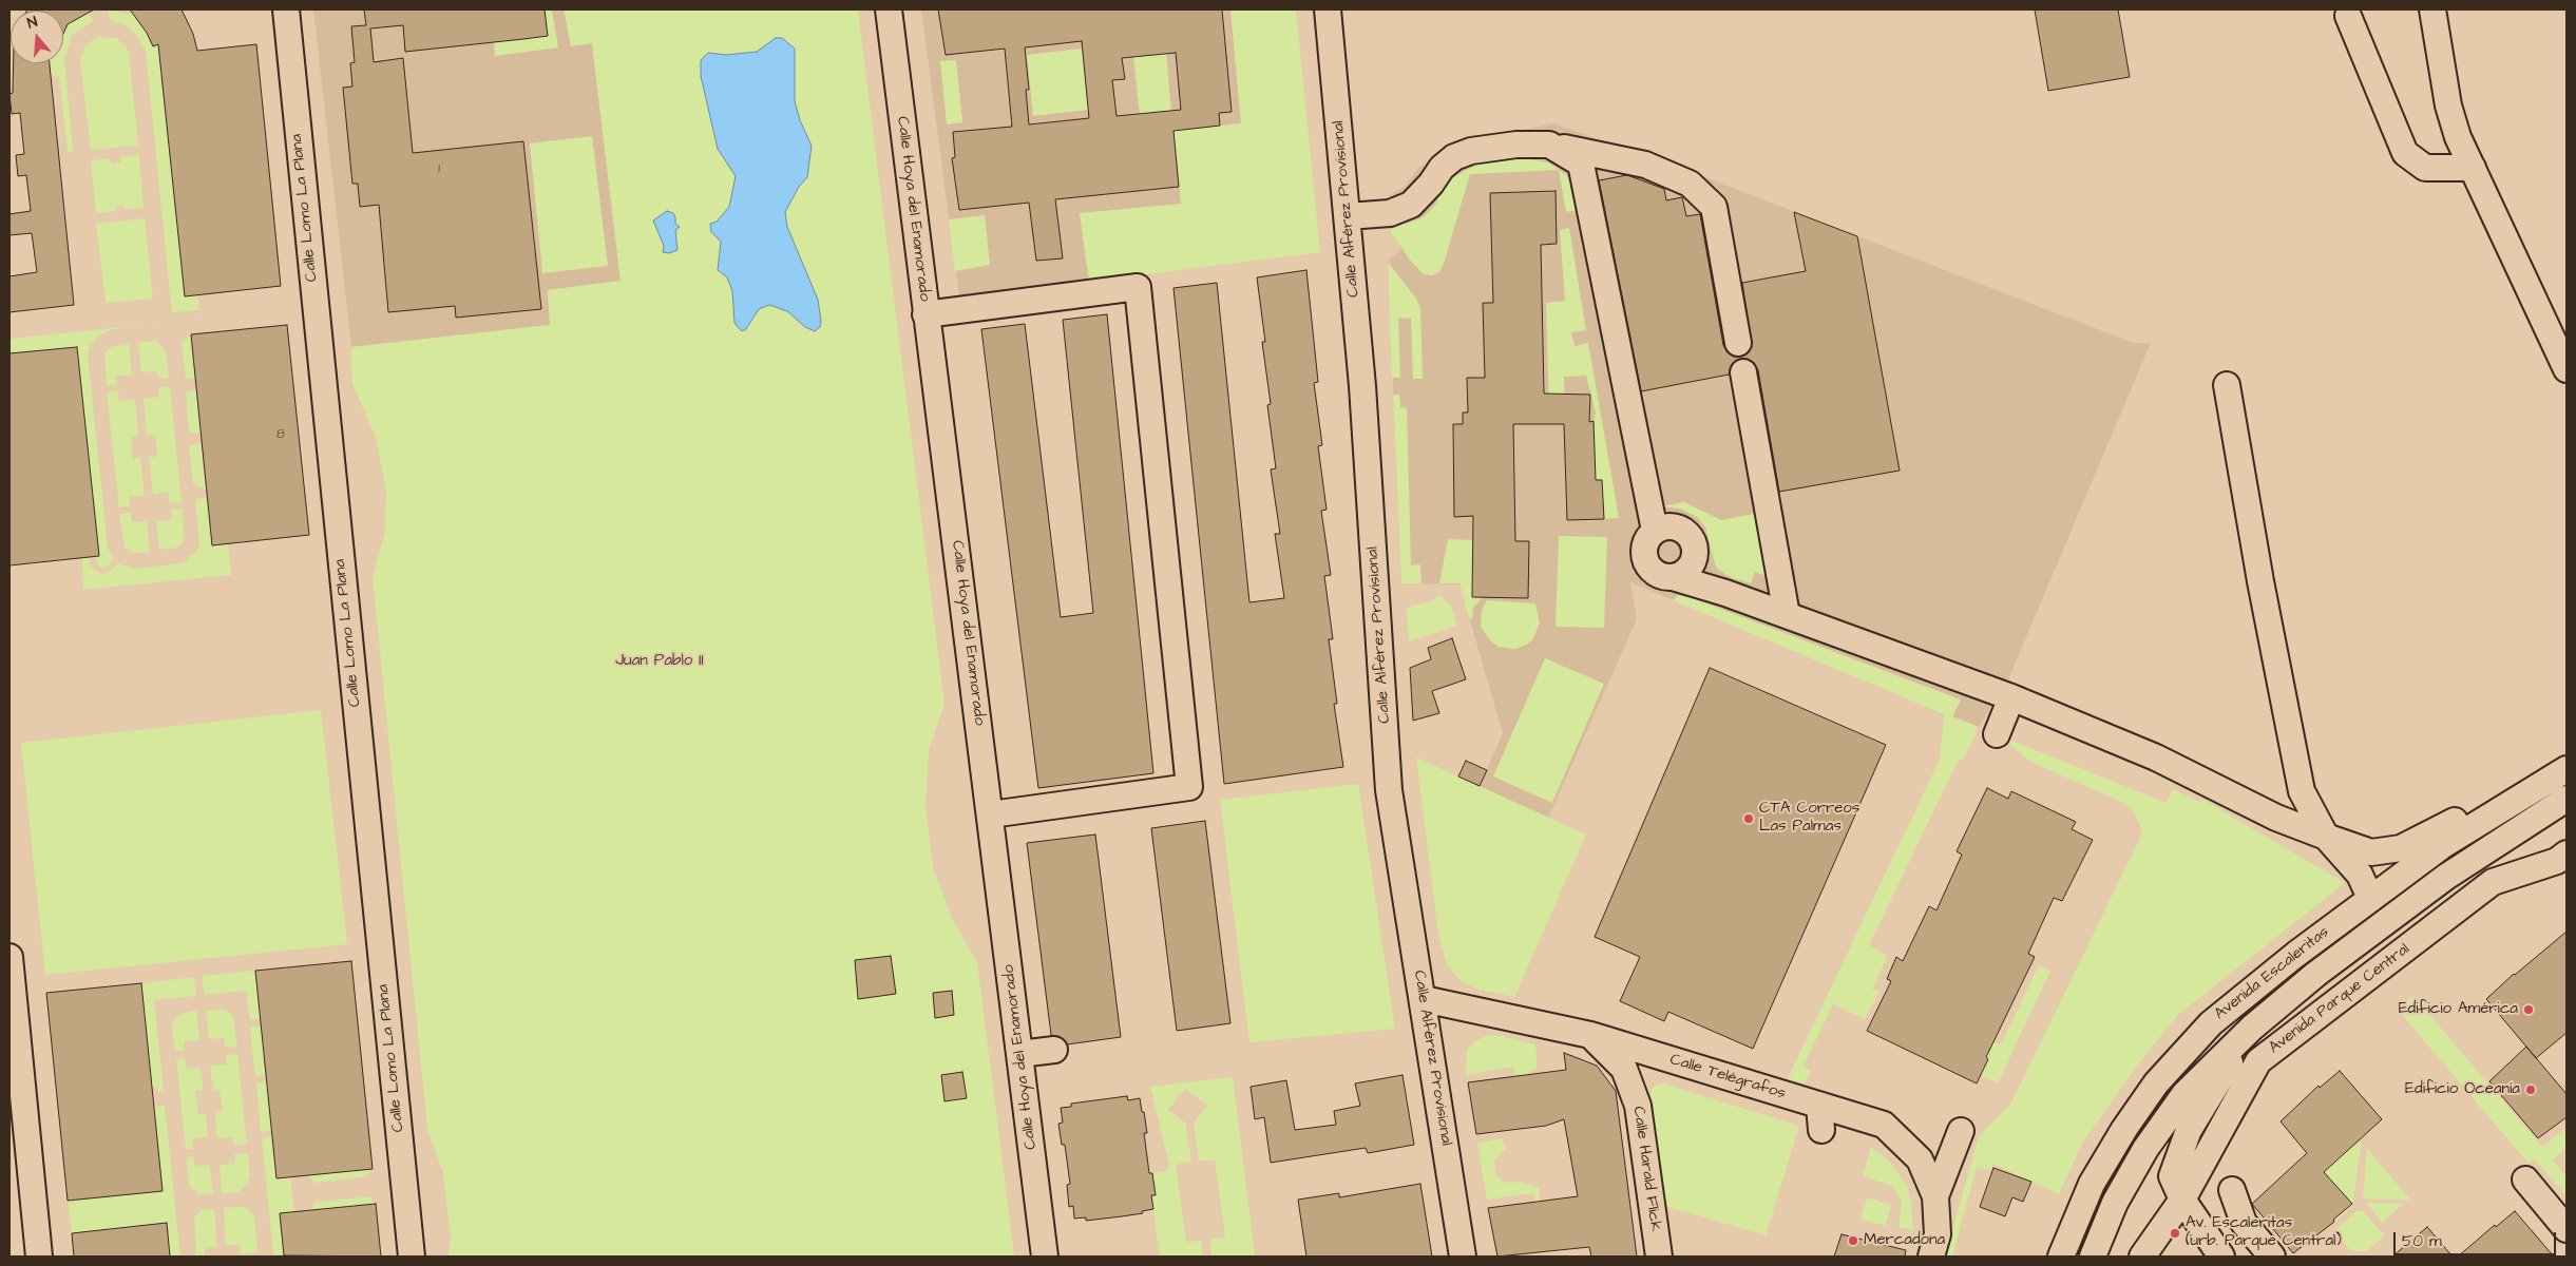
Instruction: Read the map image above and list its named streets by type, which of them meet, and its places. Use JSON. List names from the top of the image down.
{
  "streets": {
    "street": [
      "Calle Lomo La Plana",
      "Calle Hoya del Enamorado",
      "Calle Alférez Provisional",
      "Avenida Escaleritas",
      "Avenida Parque Central",
      "Calle Telégrafos",
      "Calle Harald Flick"
    ]
  },
  "crossings": [
    ["Calle Alférez Provisional", "Calle Telégrafos"],
    ["Avenida Escaleritas", "Avenida Parque Central"],
    ["Calle Telégrafos", "Calle Harald Flick"]
  ],
  "parks": ["Juan Pablo II"],
  "places": [
    "CTA Correos Las Palmas",
    "Edificio América",
    "Edificio Oceanía",
    "Av. Escaleritas (urb. Parque Central)",
    "Mercadona"
  ],
  "house_numbers": ["1", "8"],
  "scale_bar": "50 m",
  "north": "top"
}
